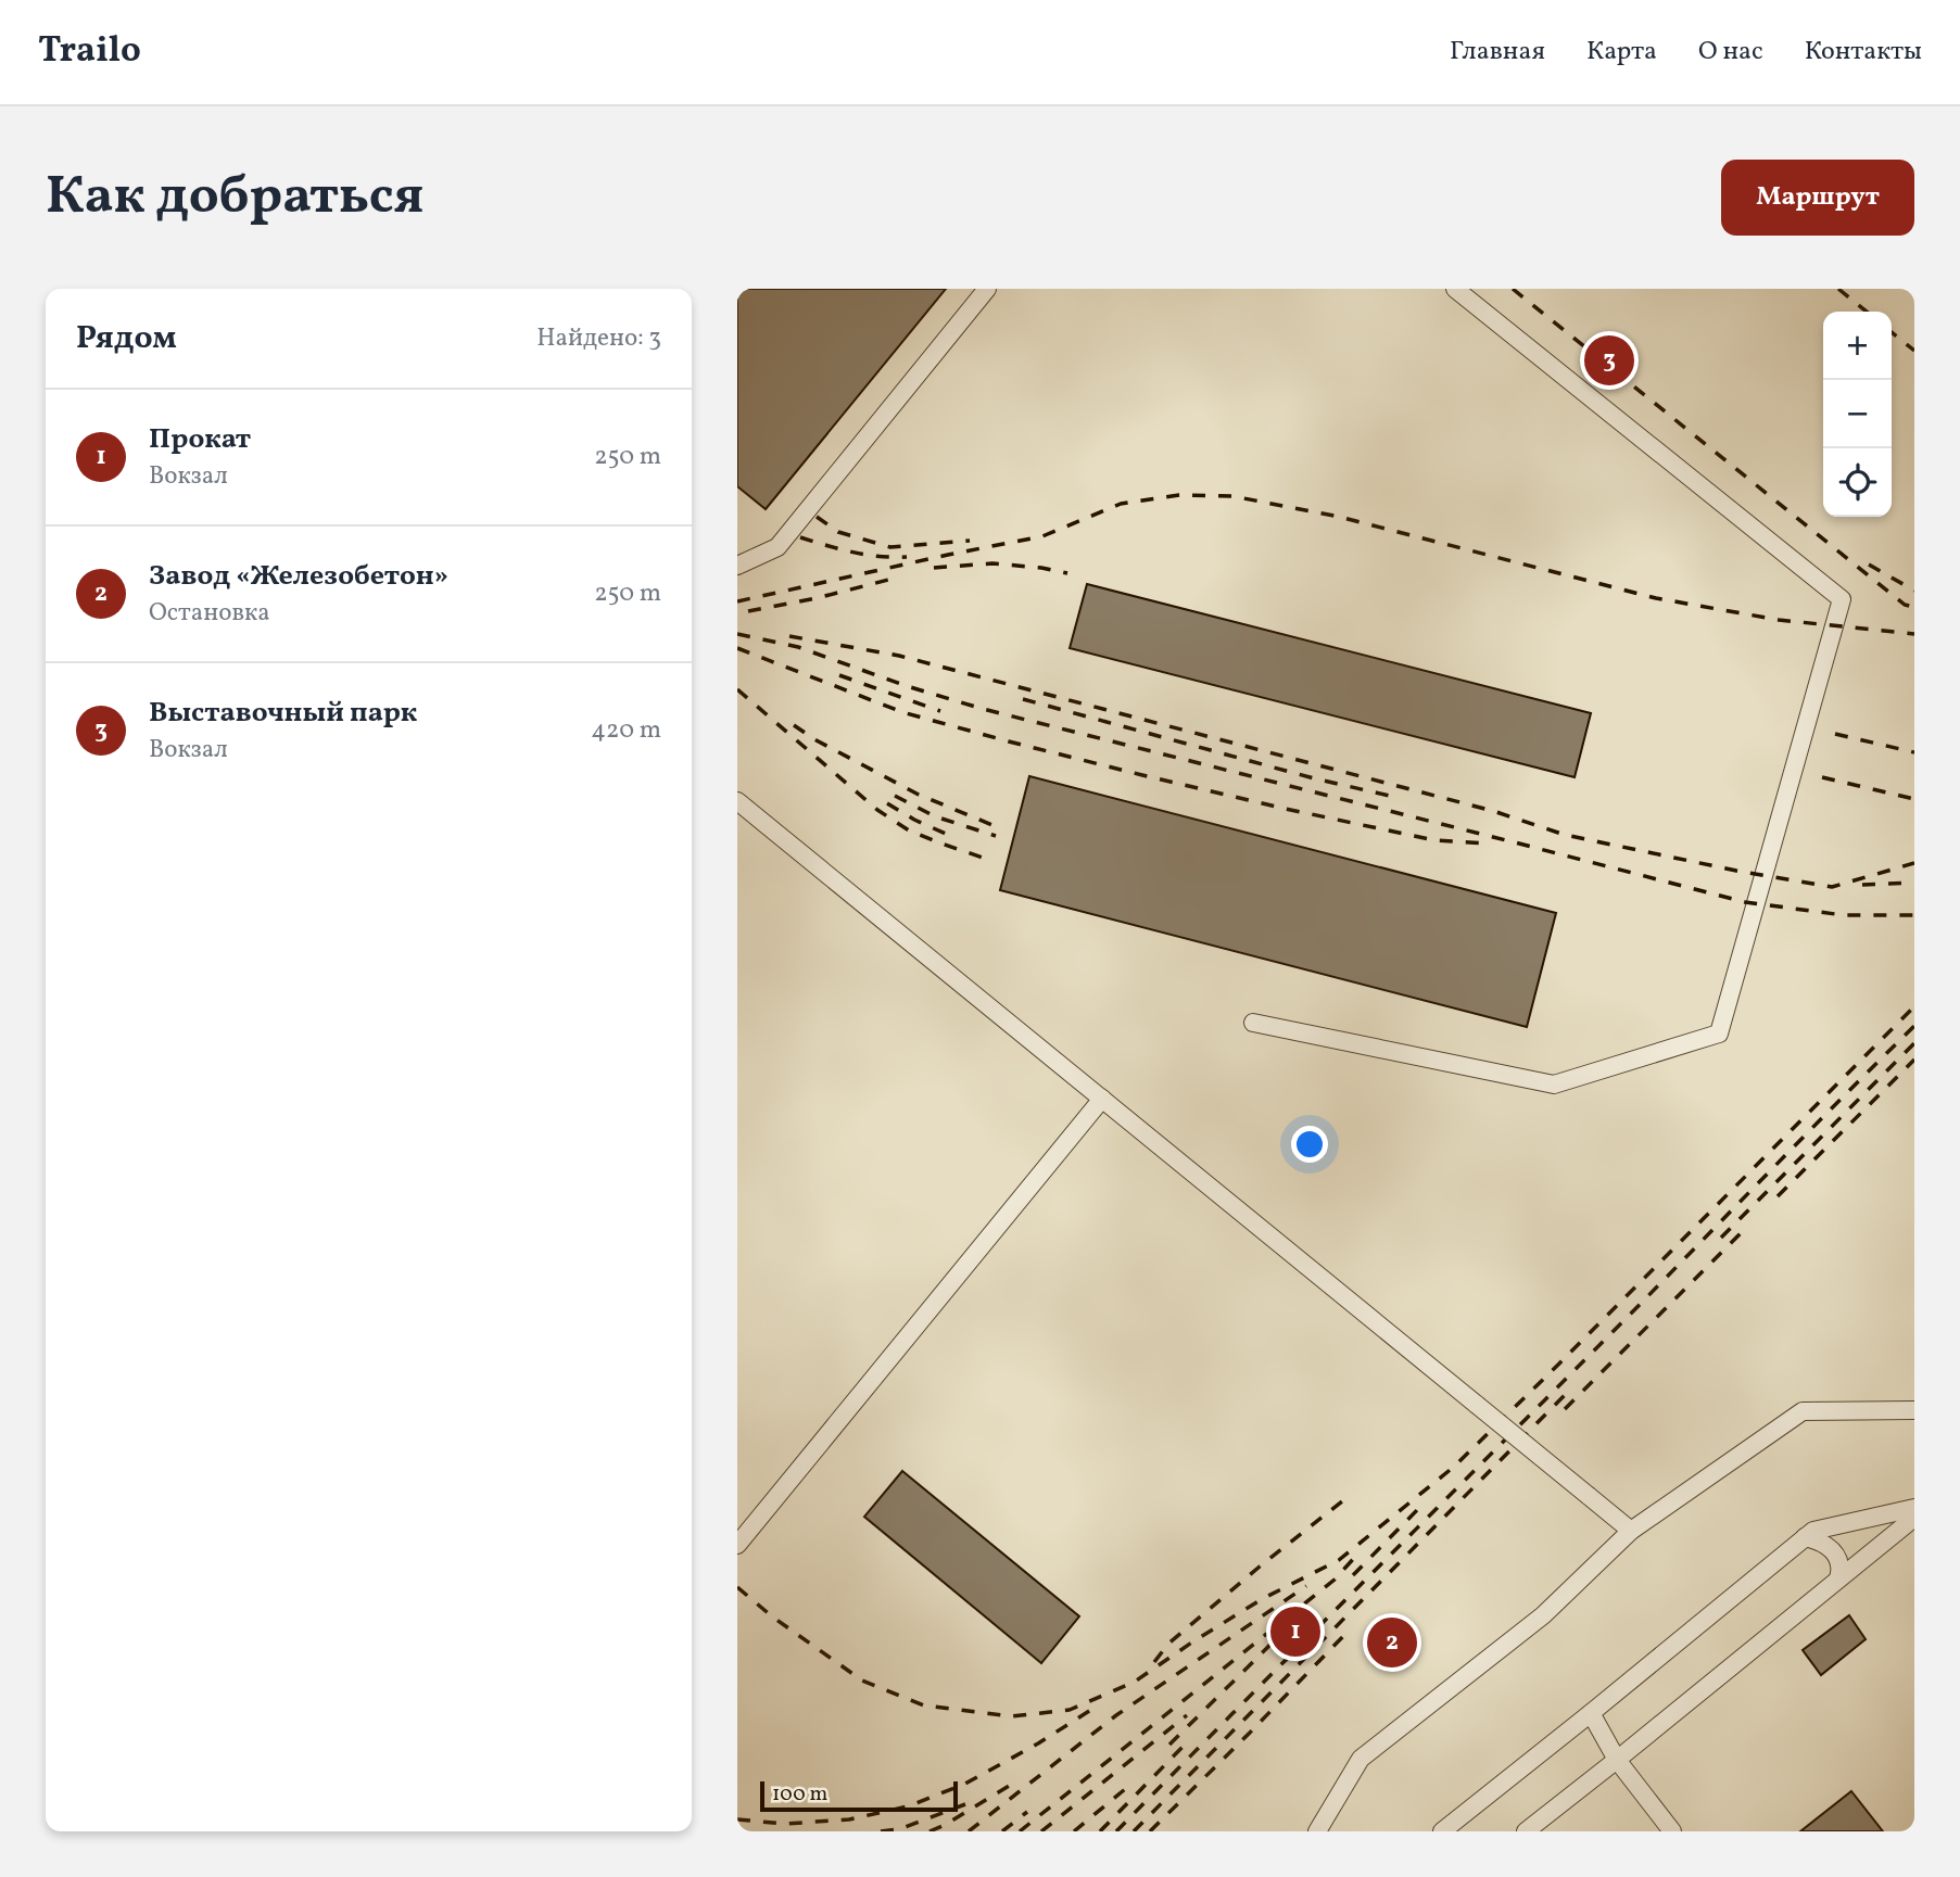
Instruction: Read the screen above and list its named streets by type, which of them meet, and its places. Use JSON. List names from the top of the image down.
{
  "scale_bar": "100 m",
  "page": {
    "header": "Trailo",
    "nav": [
      "Главная",
      "Карта",
      "О нас",
      "Контакты"
    ],
    "buttons": "Маршрут",
    "title": "Как добраться",
    "heading": ["Рядом", "Найдено: 3"],
    "map_buttons": ["+", "−"],
    "pins": ["3", "1", "2"],
    "list": [
      {
        "mark": "1",
        "name": "Прокат",
        "note": "Вокзал",
        "value": "250 m"
      },
      {
        "mark": "2",
        "name": "Завод «Железобетон»",
        "note": "Остановка",
        "value": "250 m"
      },
      {
        "mark": "3",
        "name": "Выставочный парк",
        "note": "Вокзал",
        "value": "420 m"
      }
    ],
    "scale": "100 m"
  }
}
